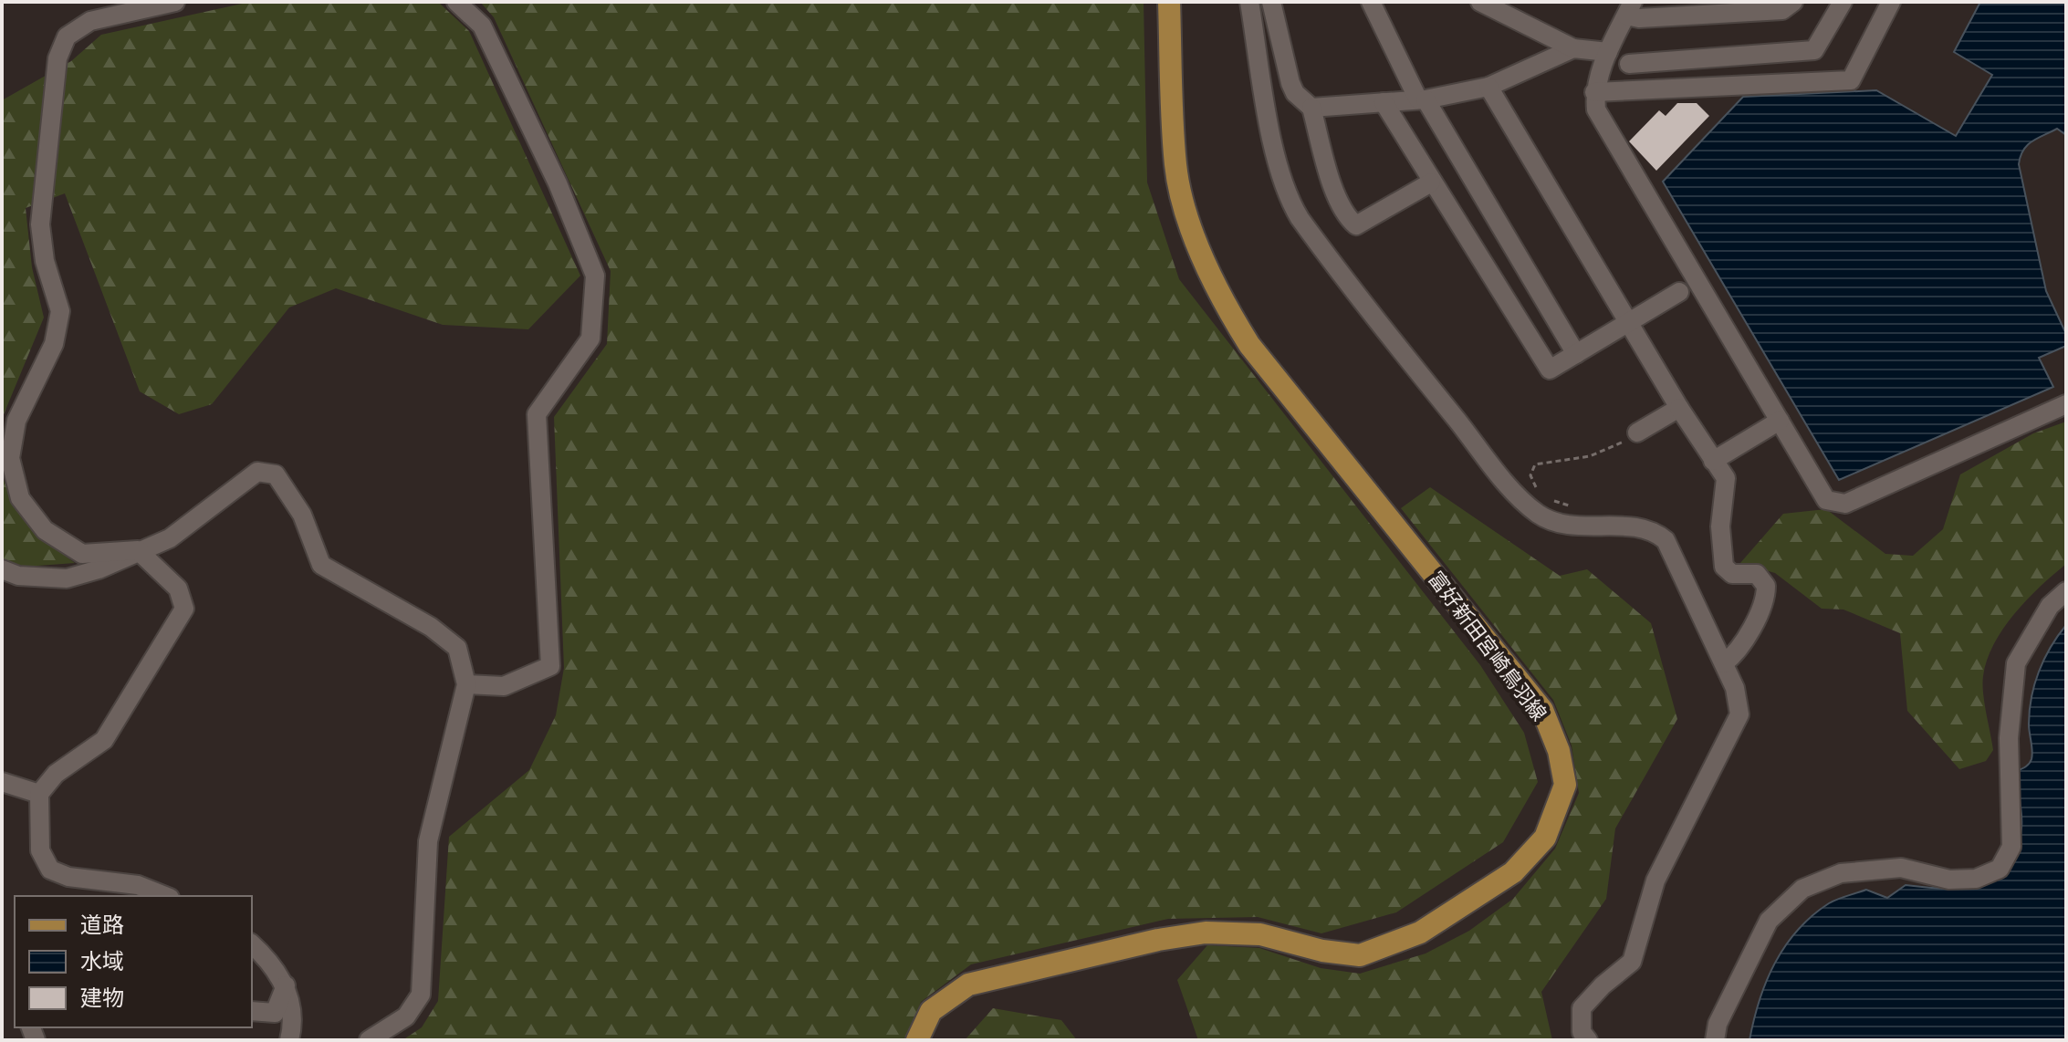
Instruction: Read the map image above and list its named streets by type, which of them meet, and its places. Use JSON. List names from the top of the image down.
{
  "streets": {
    "main road": ["富好新田宮崎鳥羽線"]
  },
  "legend": ["道路", "水域", "建物"]
}
